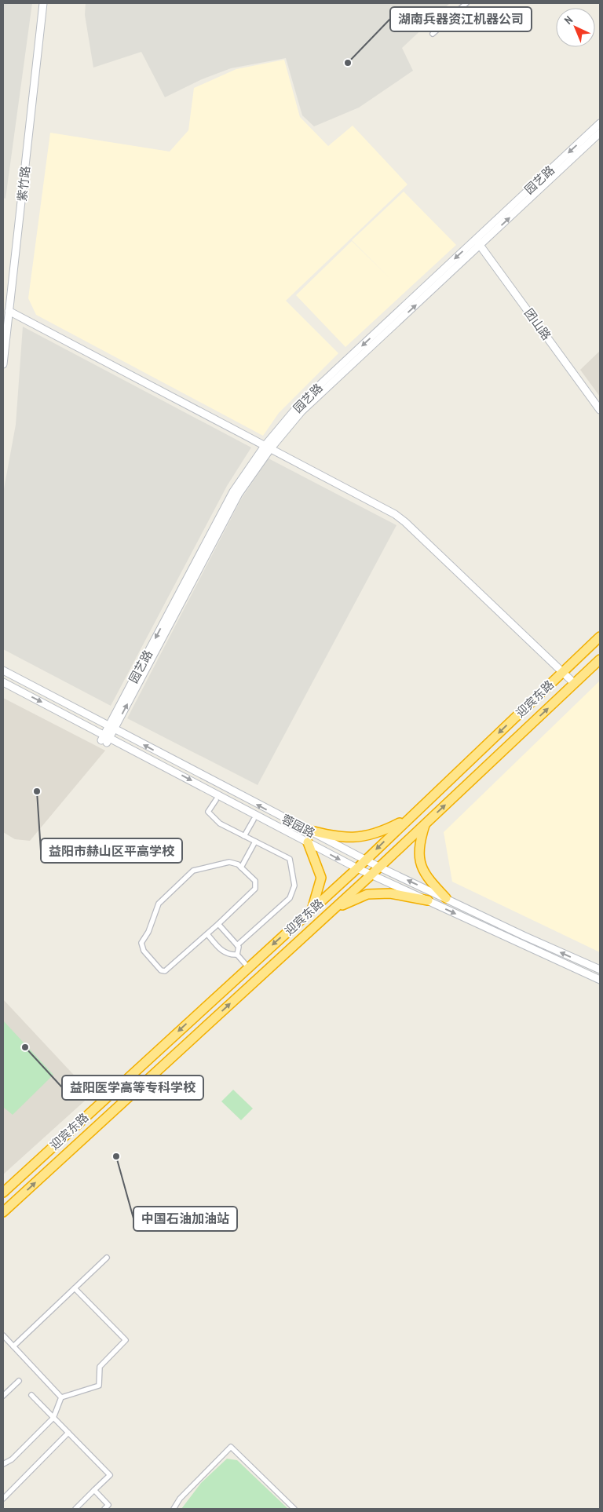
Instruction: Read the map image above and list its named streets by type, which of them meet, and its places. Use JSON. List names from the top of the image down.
{
  "streets": {
    "highway": ["迎宾东路"],
    "street": [
      "园艺路",
      "紫竹路",
      "团山路",
      "蓉园路"
    ]
  },
  "crossings": [
    ["园艺路", "团山路"],
    ["园艺路", "蓉园路"],
    ["迎宾东路", "蓉园路"]
  ],
  "places": [
    "湖南兵器资江机器公司",
    "益阳市赫山区平高学校",
    "益阳医学高等专科学校",
    "中国石油加油站"
  ],
  "north": "top left"
}
